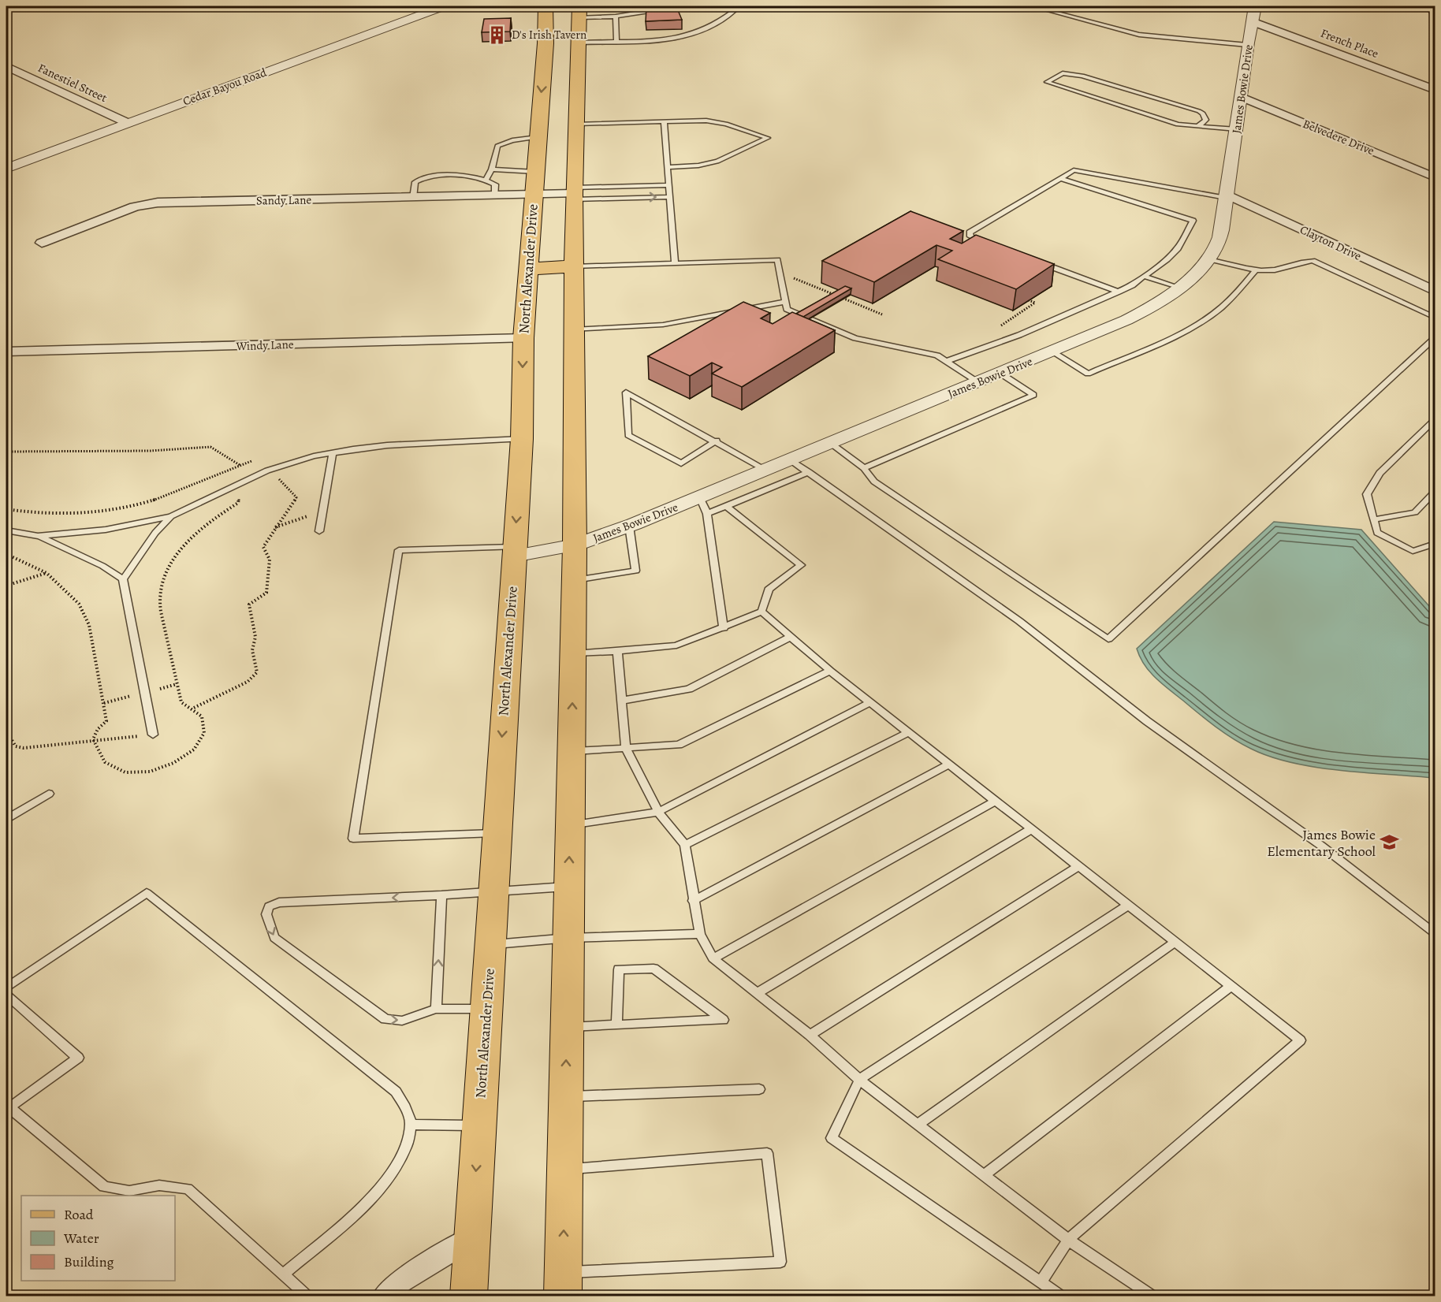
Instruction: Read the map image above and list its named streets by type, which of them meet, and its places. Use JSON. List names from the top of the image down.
{
  "streets": {
    "main road": ["North Alexander Drive"],
    "street": [
      "French Place",
      "Fanestiel Street",
      "Cedar Bayou Road",
      "James Bowie Drive",
      "Belvedere Drive",
      "Sandy Lane",
      "Clayton Drive",
      "Windy Lane"
    ]
  },
  "crossings": [
    ["French Place", "James Bowie Drive"],
    ["Fanestiel Street", "Cedar Bayou Road"],
    ["James Bowie Drive", "Belvedere Drive"],
    ["James Bowie Drive", "Clayton Drive"],
    ["James Bowie Drive", "North Alexander Drive"],
    ["Sandy Lane", "North Alexander Drive"],
    ["North Alexander Drive", "Windy Lane"]
  ],
  "places": {
    "building": ["D's Irish Tavern"],
    "school or university": ["James Bowie Elementary School"]
  },
  "legend": ["Road", "Water", "Building"]
}
